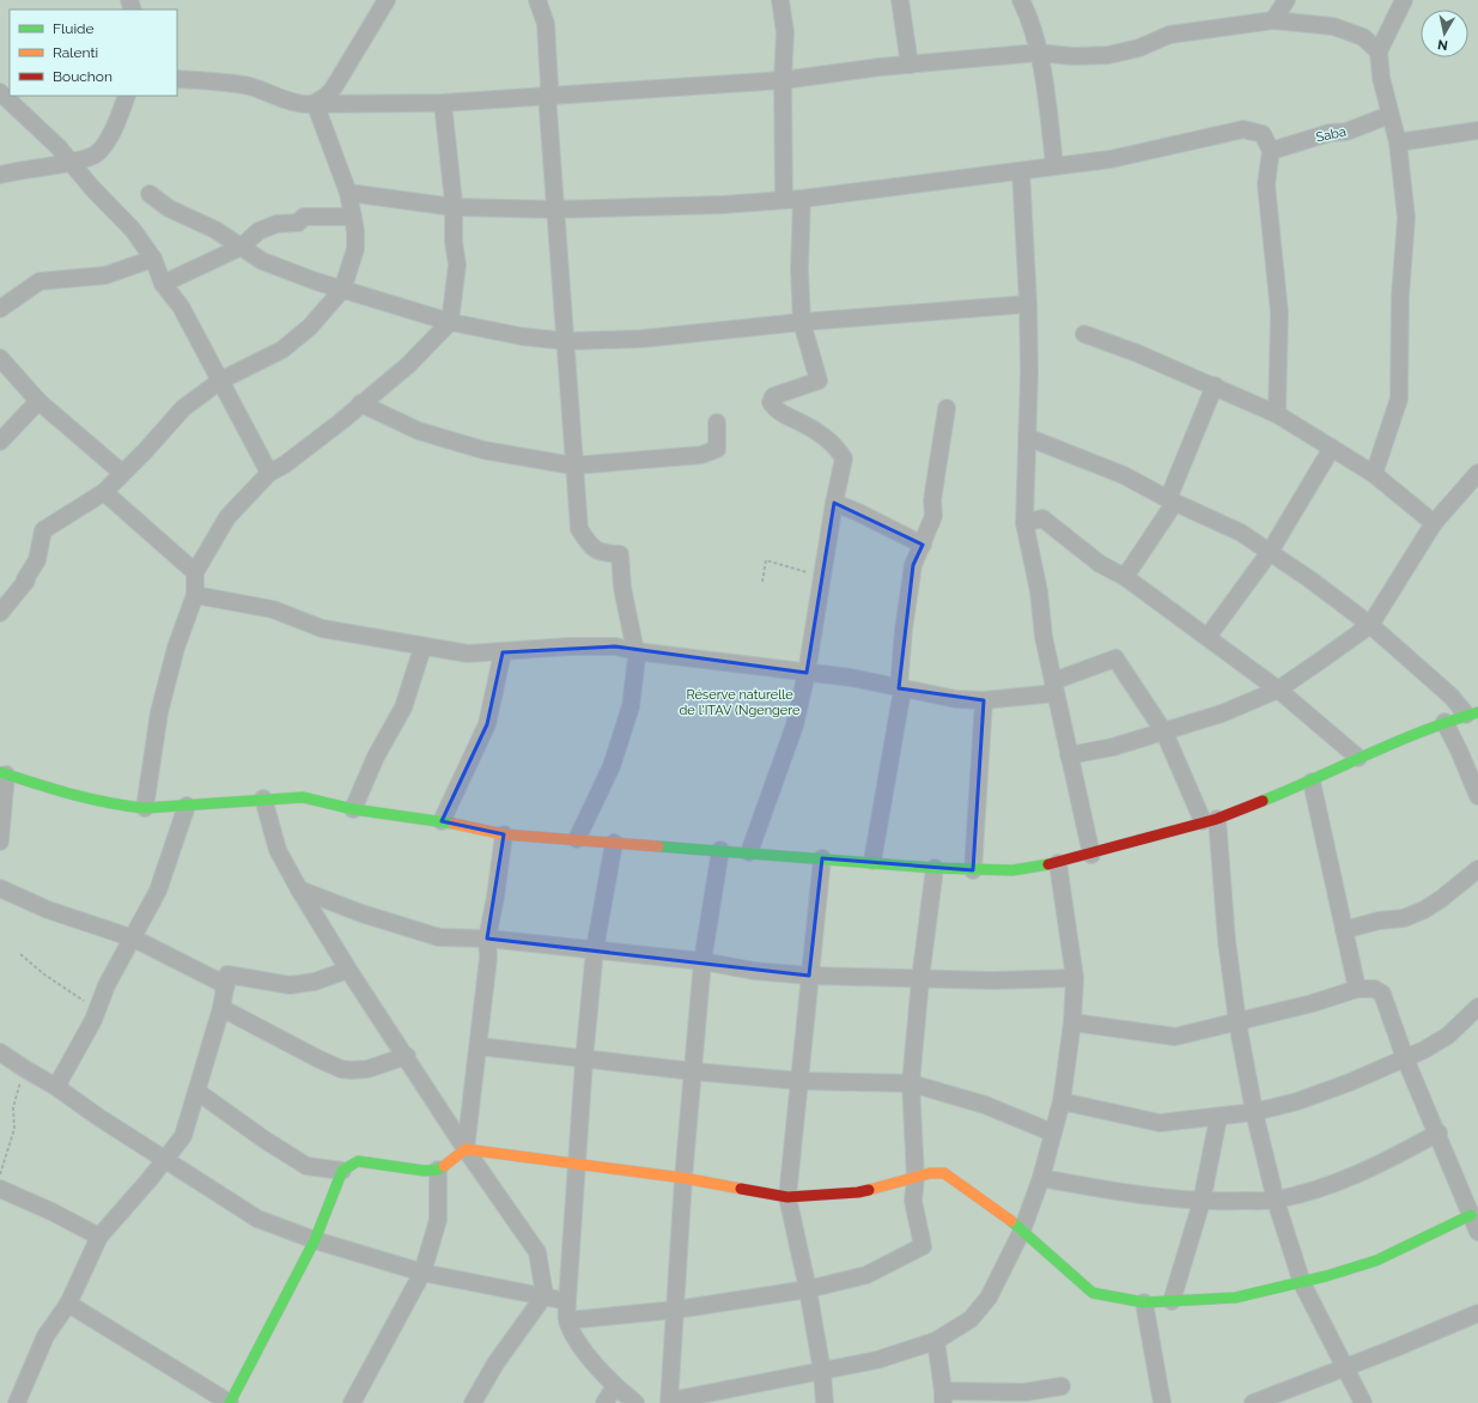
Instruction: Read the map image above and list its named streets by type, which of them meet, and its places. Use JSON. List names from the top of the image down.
{
  "streets": {
    "street": ["Saba"]
  },
  "parks": ["Réserve naturelle de l'ITAV (Ngengere"],
  "legend": ["Fluide", "Ralenti", "Bouchon"],
  "north": "bottom"
}
